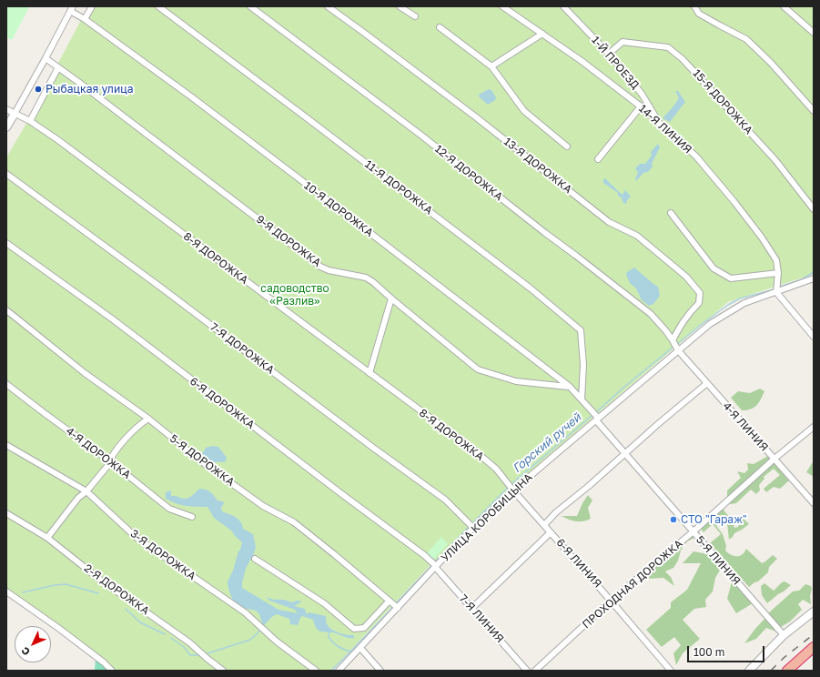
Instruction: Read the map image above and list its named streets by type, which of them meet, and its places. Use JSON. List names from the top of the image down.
{
  "streets": {
    "street": [
      "1-Й ПРОЕЗД",
      "15-Я ДОРОЖКА",
      "14-Я ЛИНИЯ",
      "13-Я ДОРОЖКА",
      "12-Я ДОРОЖКА",
      "11-Я ДОРОЖКА",
      "10-Я ДОРОЖКА",
      "9-Я ДОРОЖКА",
      "8-Я ДОРОЖКА",
      "7-Я ДОРОЖКА",
      "6-Я ДОРОЖКА",
      "4-Я ЛИНИЯ",
      "4-Я ДОРОЖКА",
      "5-Я ДОРОЖКА",
      "УЛИЦА КОРОБИЦЫНА",
      "3-Я ДОРОЖКА",
      "5-Я ЛИНИЯ",
      "6-Я ЛИНИЯ",
      "ПРОХОДНАЯ ДОРОЖКА",
      "2-Я ДОРОЖКА",
      "7-Я ЛИНИЯ"
    ]
  },
  "crossings": [
    ["1-Й ПРОЕЗД", "15-Я ДОРОЖКА"],
    ["1-Й ПРОЕЗД", "14-Я ЛИНИЯ"],
    ["14-Я ЛИНИЯ", "УЛИЦА КОРОБИЦЫНА"],
    ["13-Я ДОРОЖКА", "12-Я ДОРОЖКА"],
    ["12-Я ДОРОЖКА", "4-Я ЛИНИЯ"],
    ["12-Я ДОРОЖКА", "УЛИЦА КОРОБИЦЫНА"],
    ["11-Я ДОРОЖКА", "10-Я ДОРОЖКА"],
    ["10-Я ДОРОЖКА", "9-Я ДОРОЖКА"],
    ["10-Я ДОРОЖКА", "УЛИЦА КОРОБИЦЫНА"],
    ["10-Я ДОРОЖКА", "5-Я ЛИНИЯ"],
    ["8-Я ДОРОЖКА", "УЛИЦА КОРОБИЦЫНА"],
    ["8-Я ДОРОЖКА", "6-Я ЛИНИЯ"],
    ["7-Я ДОРОЖКА", "УЛИЦА КОРОБИЦЫНА"],
    ["6-Я ДОРОЖКА", "УЛИЦА КОРОБИЦЫНА"],
    ["6-Я ДОРОЖКА", "7-Я ЛИНИЯ"],
    ["4-Я ЛИНИЯ", "УЛИЦА КОРОБИЦЫНА"],
    ["4-Я ЛИНИЯ", "ПРОХОДНАЯ ДОРОЖКА"],
    ["5-Я ДОРОЖКА", "УЛИЦА КОРОБИЦЫНА"],
    ["УЛИЦА КОРОБИЦЫНА", "5-Я ЛИНИЯ"],
    ["УЛИЦА КОРОБИЦЫНА", "6-Я ЛИНИЯ"],
    ["УЛИЦА КОРОБИЦЫНА", "7-Я ЛИНИЯ"],
    ["5-Я ЛИНИЯ", "ПРОХОДНАЯ ДОРОЖКА"],
    ["6-Я ЛИНИЯ", "ПРОХОДНАЯ ДОРОЖКА"]
  ],
  "water": ["Горский ручей"],
  "parks": ["садоводство «Разлив»"],
  "places": ["Рыбацкая улица", "СТО \"Гараж\""],
  "scale_bar": "100 m",
  "north": "bottom left"
}
